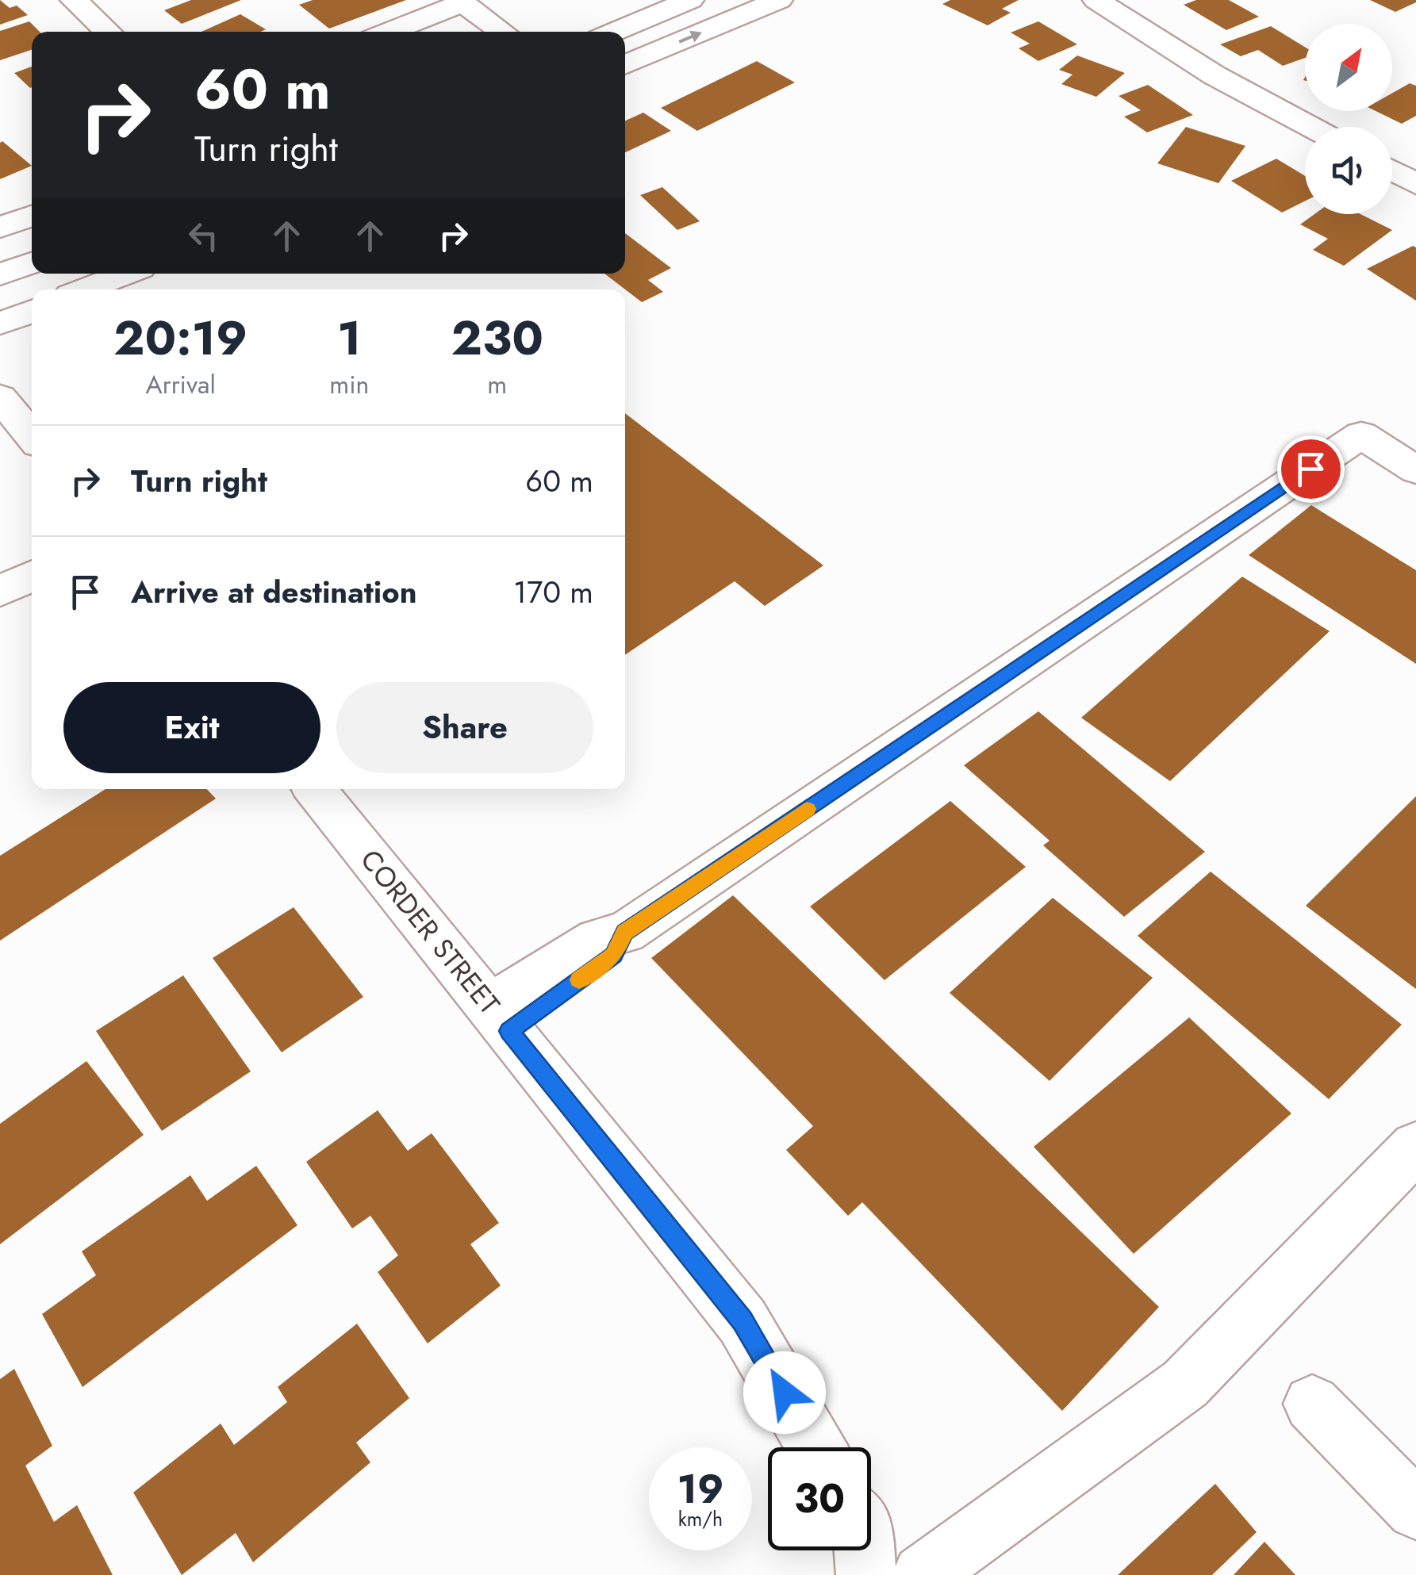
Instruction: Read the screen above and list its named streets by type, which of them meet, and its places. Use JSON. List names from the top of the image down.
{
  "streets": {
    "street": ["CORDER STREET"]
  },
  "north": "top right",
  "page": {
    "turn": ["60 m", "Turn right"],
    "eta": [
      "20:19",
      "Arrival",
      "1",
      "min",
      "230",
      "m"
    ],
    "list": [
      {
        "name": "Turn right",
        "value": "60 m"
      },
      {
        "name": "Arrive at destination",
        "value": "170 m"
      }
    ],
    "buttons": ["Exit", "Share"],
    "speed": "19 km/h",
    "limit": "30"
  }
}
